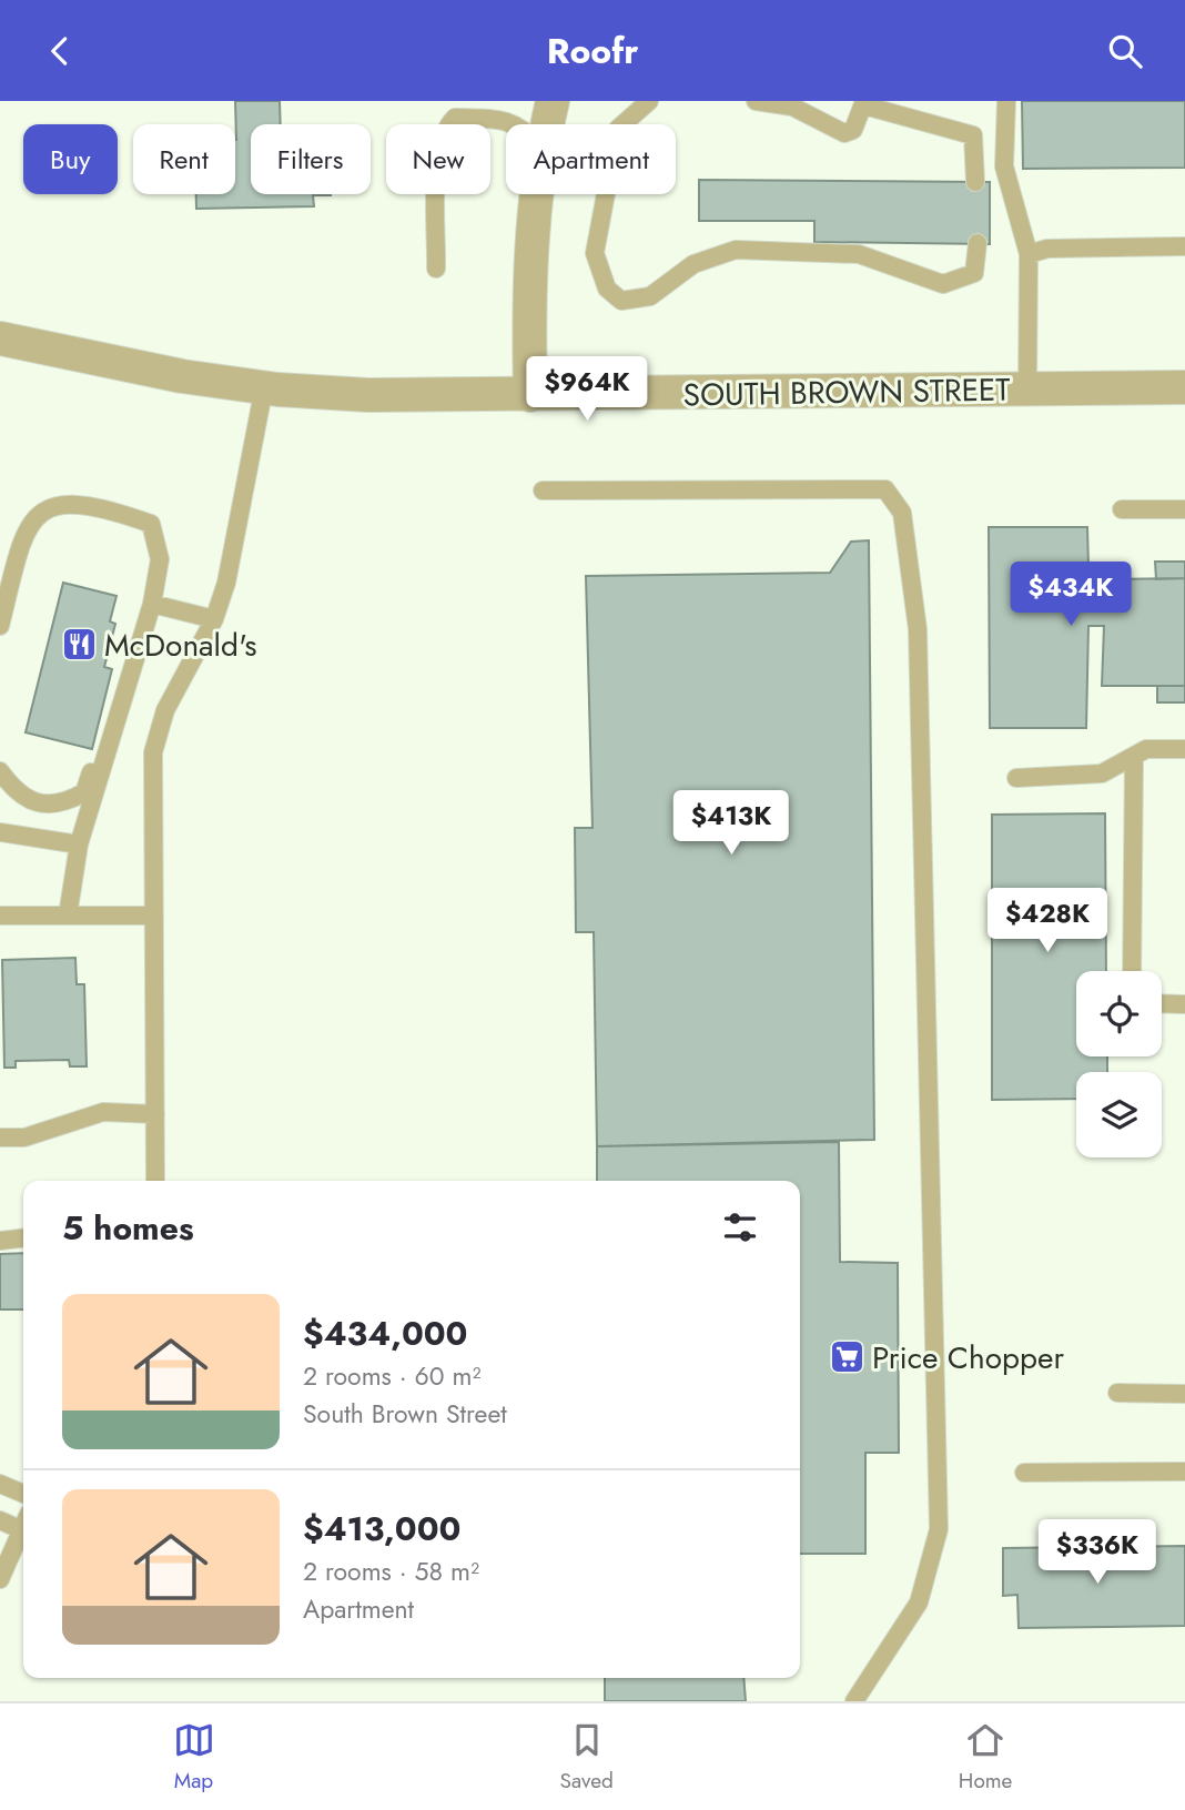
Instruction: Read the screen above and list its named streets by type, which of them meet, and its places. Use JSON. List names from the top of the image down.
{
  "streets": {
    "street": ["SOUTH BROWN STREET"]
  },
  "places": {
    "restaurant": ["McDonald's"],
    "supermarket": ["Price Chopper"]
  },
  "page": {
    "header": "Roofr",
    "chip": [
      "Buy",
      "Rent",
      "Filters",
      "New",
      "Apartment"
    ],
    "price": [
      "$964K",
      "$434K",
      "$413K",
      "$428K",
      "$336K"
    ],
    "heading": "5 homes",
    "list": [
      {
        "name": "$434,000",
        "note": "2 rooms · 60 m² · South Brown Street"
      },
      {
        "name": "$413,000",
        "note": "2 rooms · 58 m² · Apartment"
      }
    ],
    "tabs": ["Map", "Saved", "Home"]
  }
}
